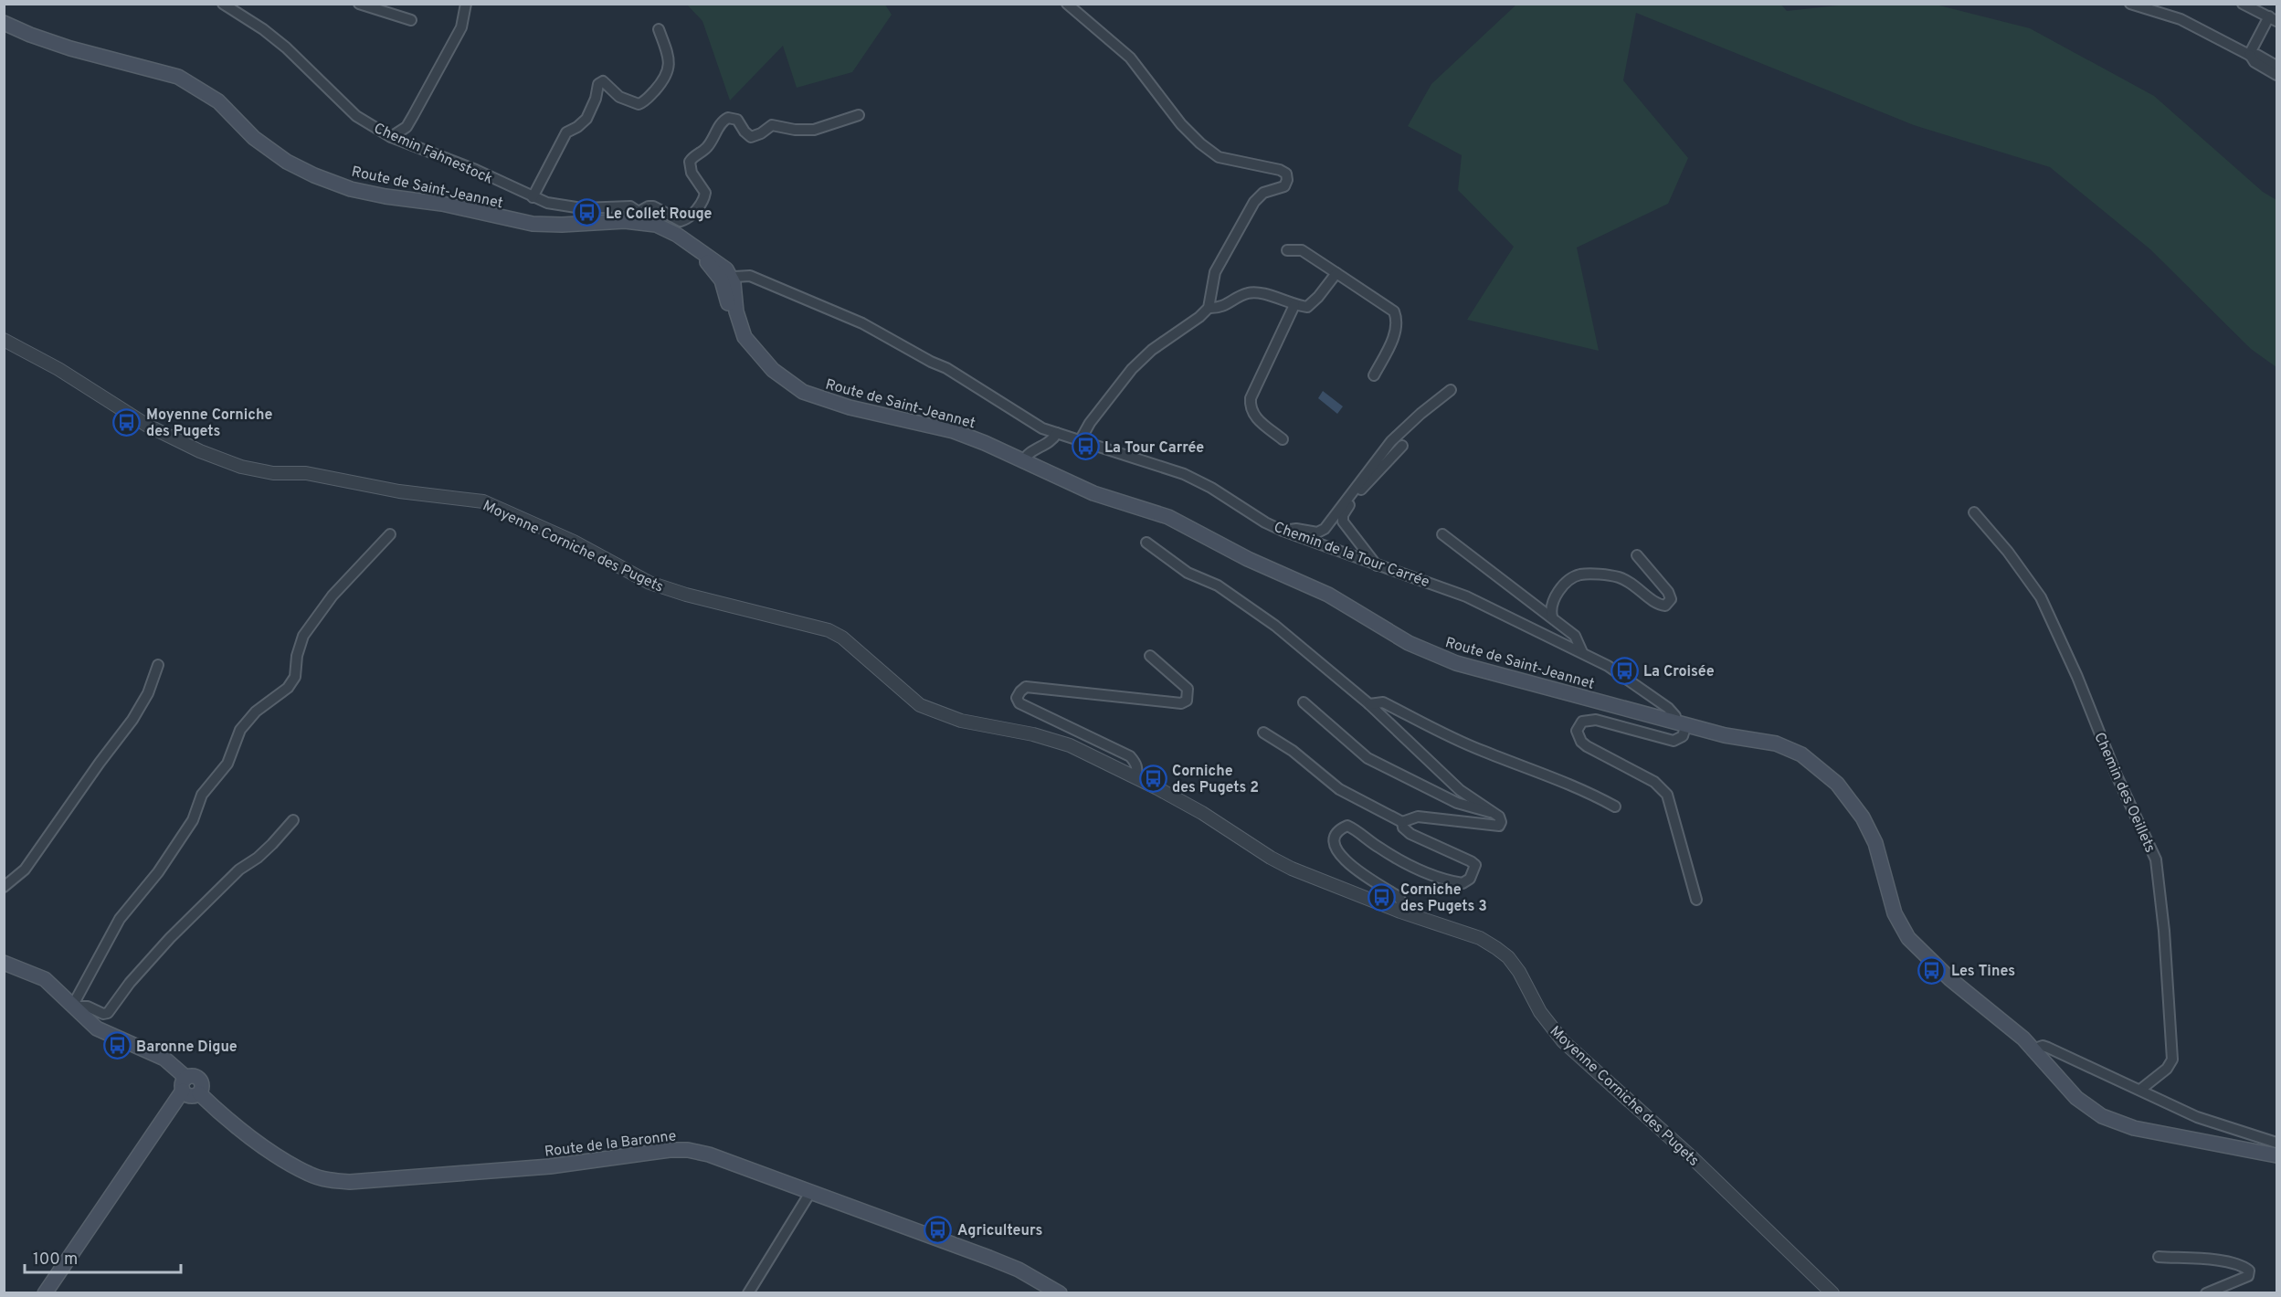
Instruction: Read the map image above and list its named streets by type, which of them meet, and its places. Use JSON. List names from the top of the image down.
{
  "streets": {
    "main road": ["Route de Saint-Jeannet", "Route de la Baronne"],
    "street": [
      "Chemin Fahnestock",
      "Moyenne Corniche des Pugets",
      "Chemin de la Tour Carrée",
      "Chemin des Oeillets"
    ]
  },
  "crossings": [
    ["Chemin Fahnestock", "Route de Saint-Jeannet"],
    ["Route de Saint-Jeannet", "Chemin de la Tour Carrée"]
  ],
  "places": {
    "bus stop": [
      "Le Collet Rouge",
      "Moyenne Corniche des Pugets",
      "La Tour Carrée",
      "La Croisée",
      "Corniche des Pugets 2",
      "Corniche des Pugets 3",
      "Les Tines",
      "Baronne Digue",
      "Agriculteurs"
    ]
  },
  "scale_bar": "100 m"
}
